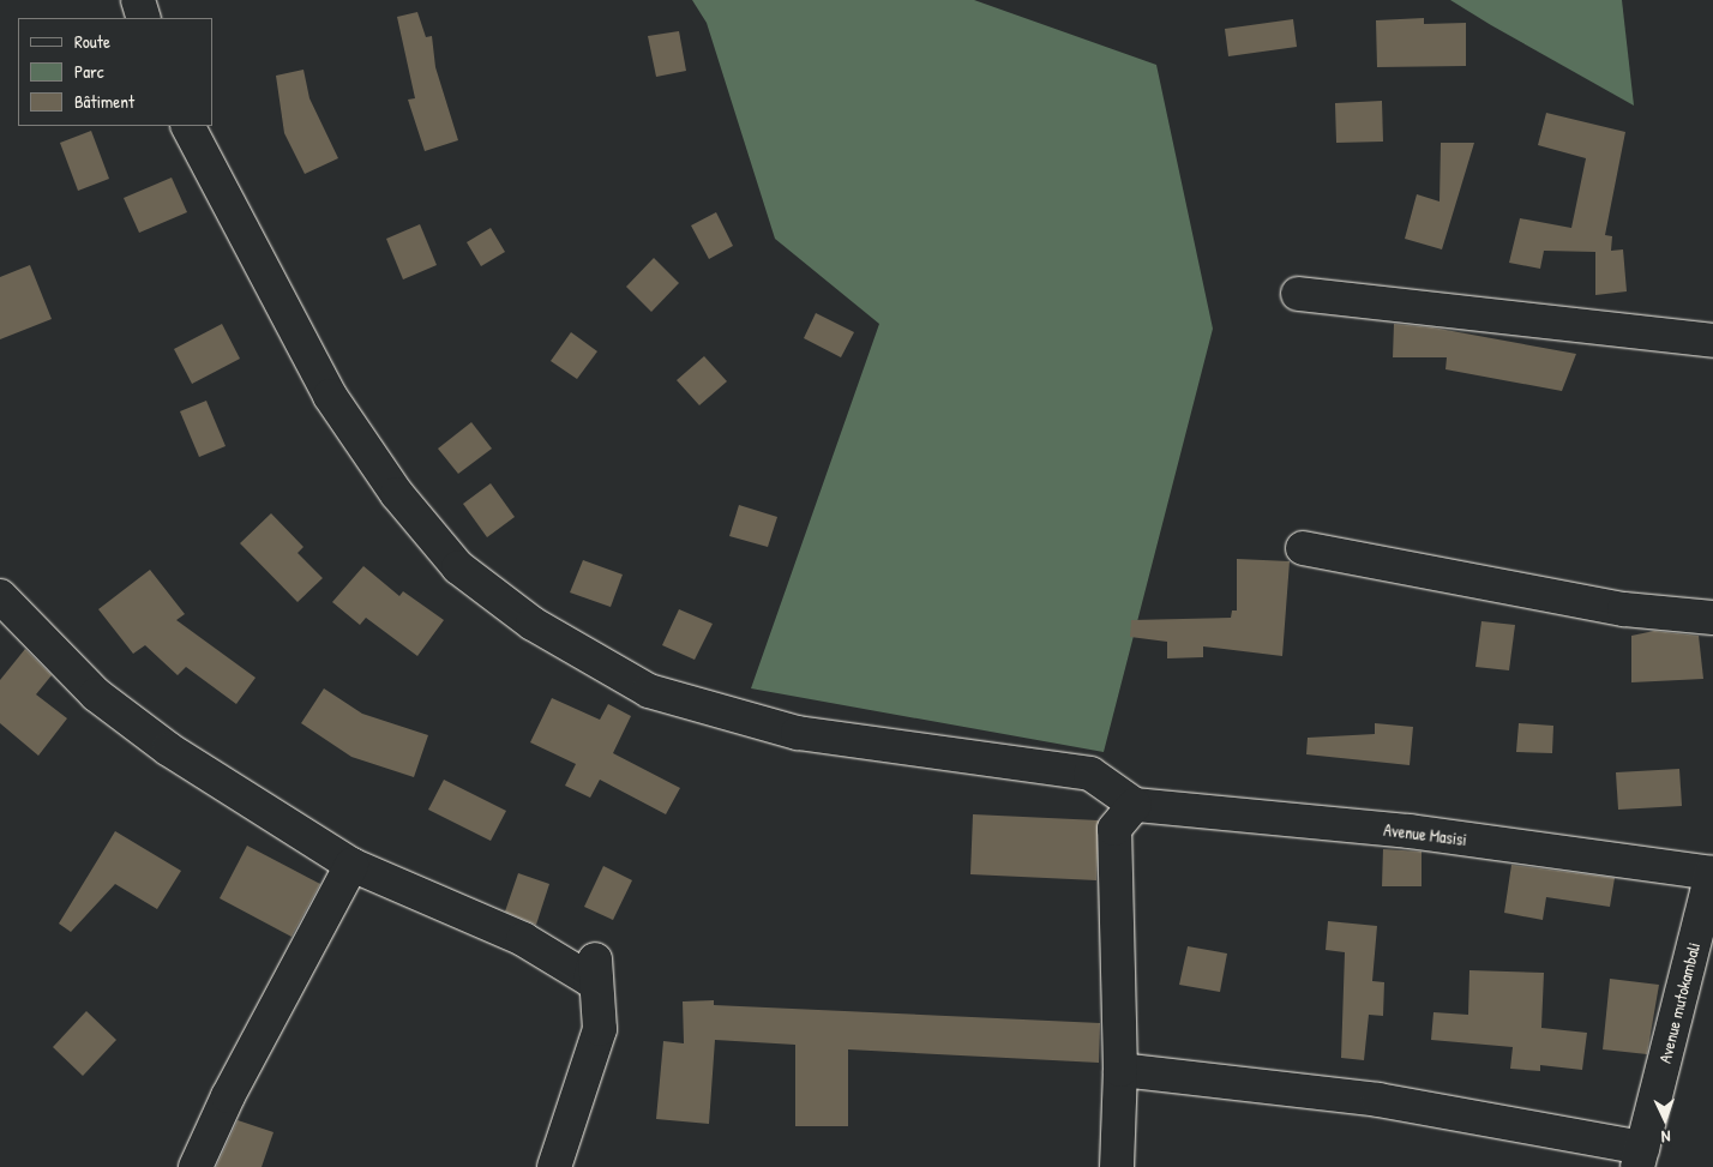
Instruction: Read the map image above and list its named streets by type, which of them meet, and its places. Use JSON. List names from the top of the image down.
{
  "streets": {
    "street": ["Avenue Masisi", "Avenue mutokambali"]
  },
  "crossings": [
    ["Avenue Masisi", "Avenue mutokambali"]
  ],
  "legend": ["Route", "Parc", "Bâtiment"],
  "north": "bottom"
}
